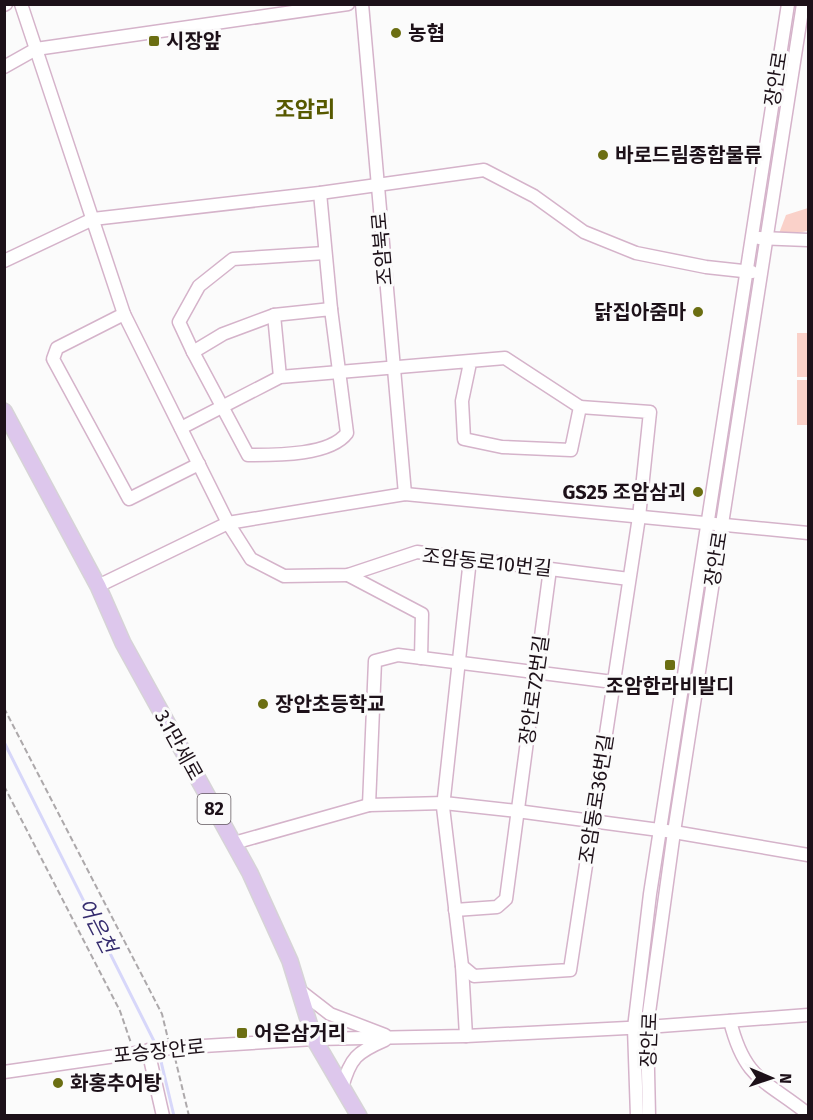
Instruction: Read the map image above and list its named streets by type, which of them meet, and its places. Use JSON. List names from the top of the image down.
{
  "streets": {
    "main road": ["3.1만세로", "82"],
    "street": [
      "장안로",
      "조암북로",
      "조암동로10번길",
      "장안로72번길",
      "조암동로36번길",
      "포승장안로"
    ]
  },
  "crossings": [
    ["장안로", "포승장안로"],
    ["조암동로10번길", "장안로72번길"],
    ["조암동로10번길", "조암동로36번길"],
    ["3.1만세로", "포승장안로"]
  ],
  "districts": ["조암리"],
  "water": ["어은천"],
  "places": {
    "other": [
      "농협",
      "바로드림종합물류",
      "닭집아줌마",
      "GS25 조암삼괴",
      "장안초등학교",
      "화홍추어탕"
    ],
    "transit": ["시장앞", "조암한라비발디", "어은삼거리"]
  },
  "north": "right"
}
